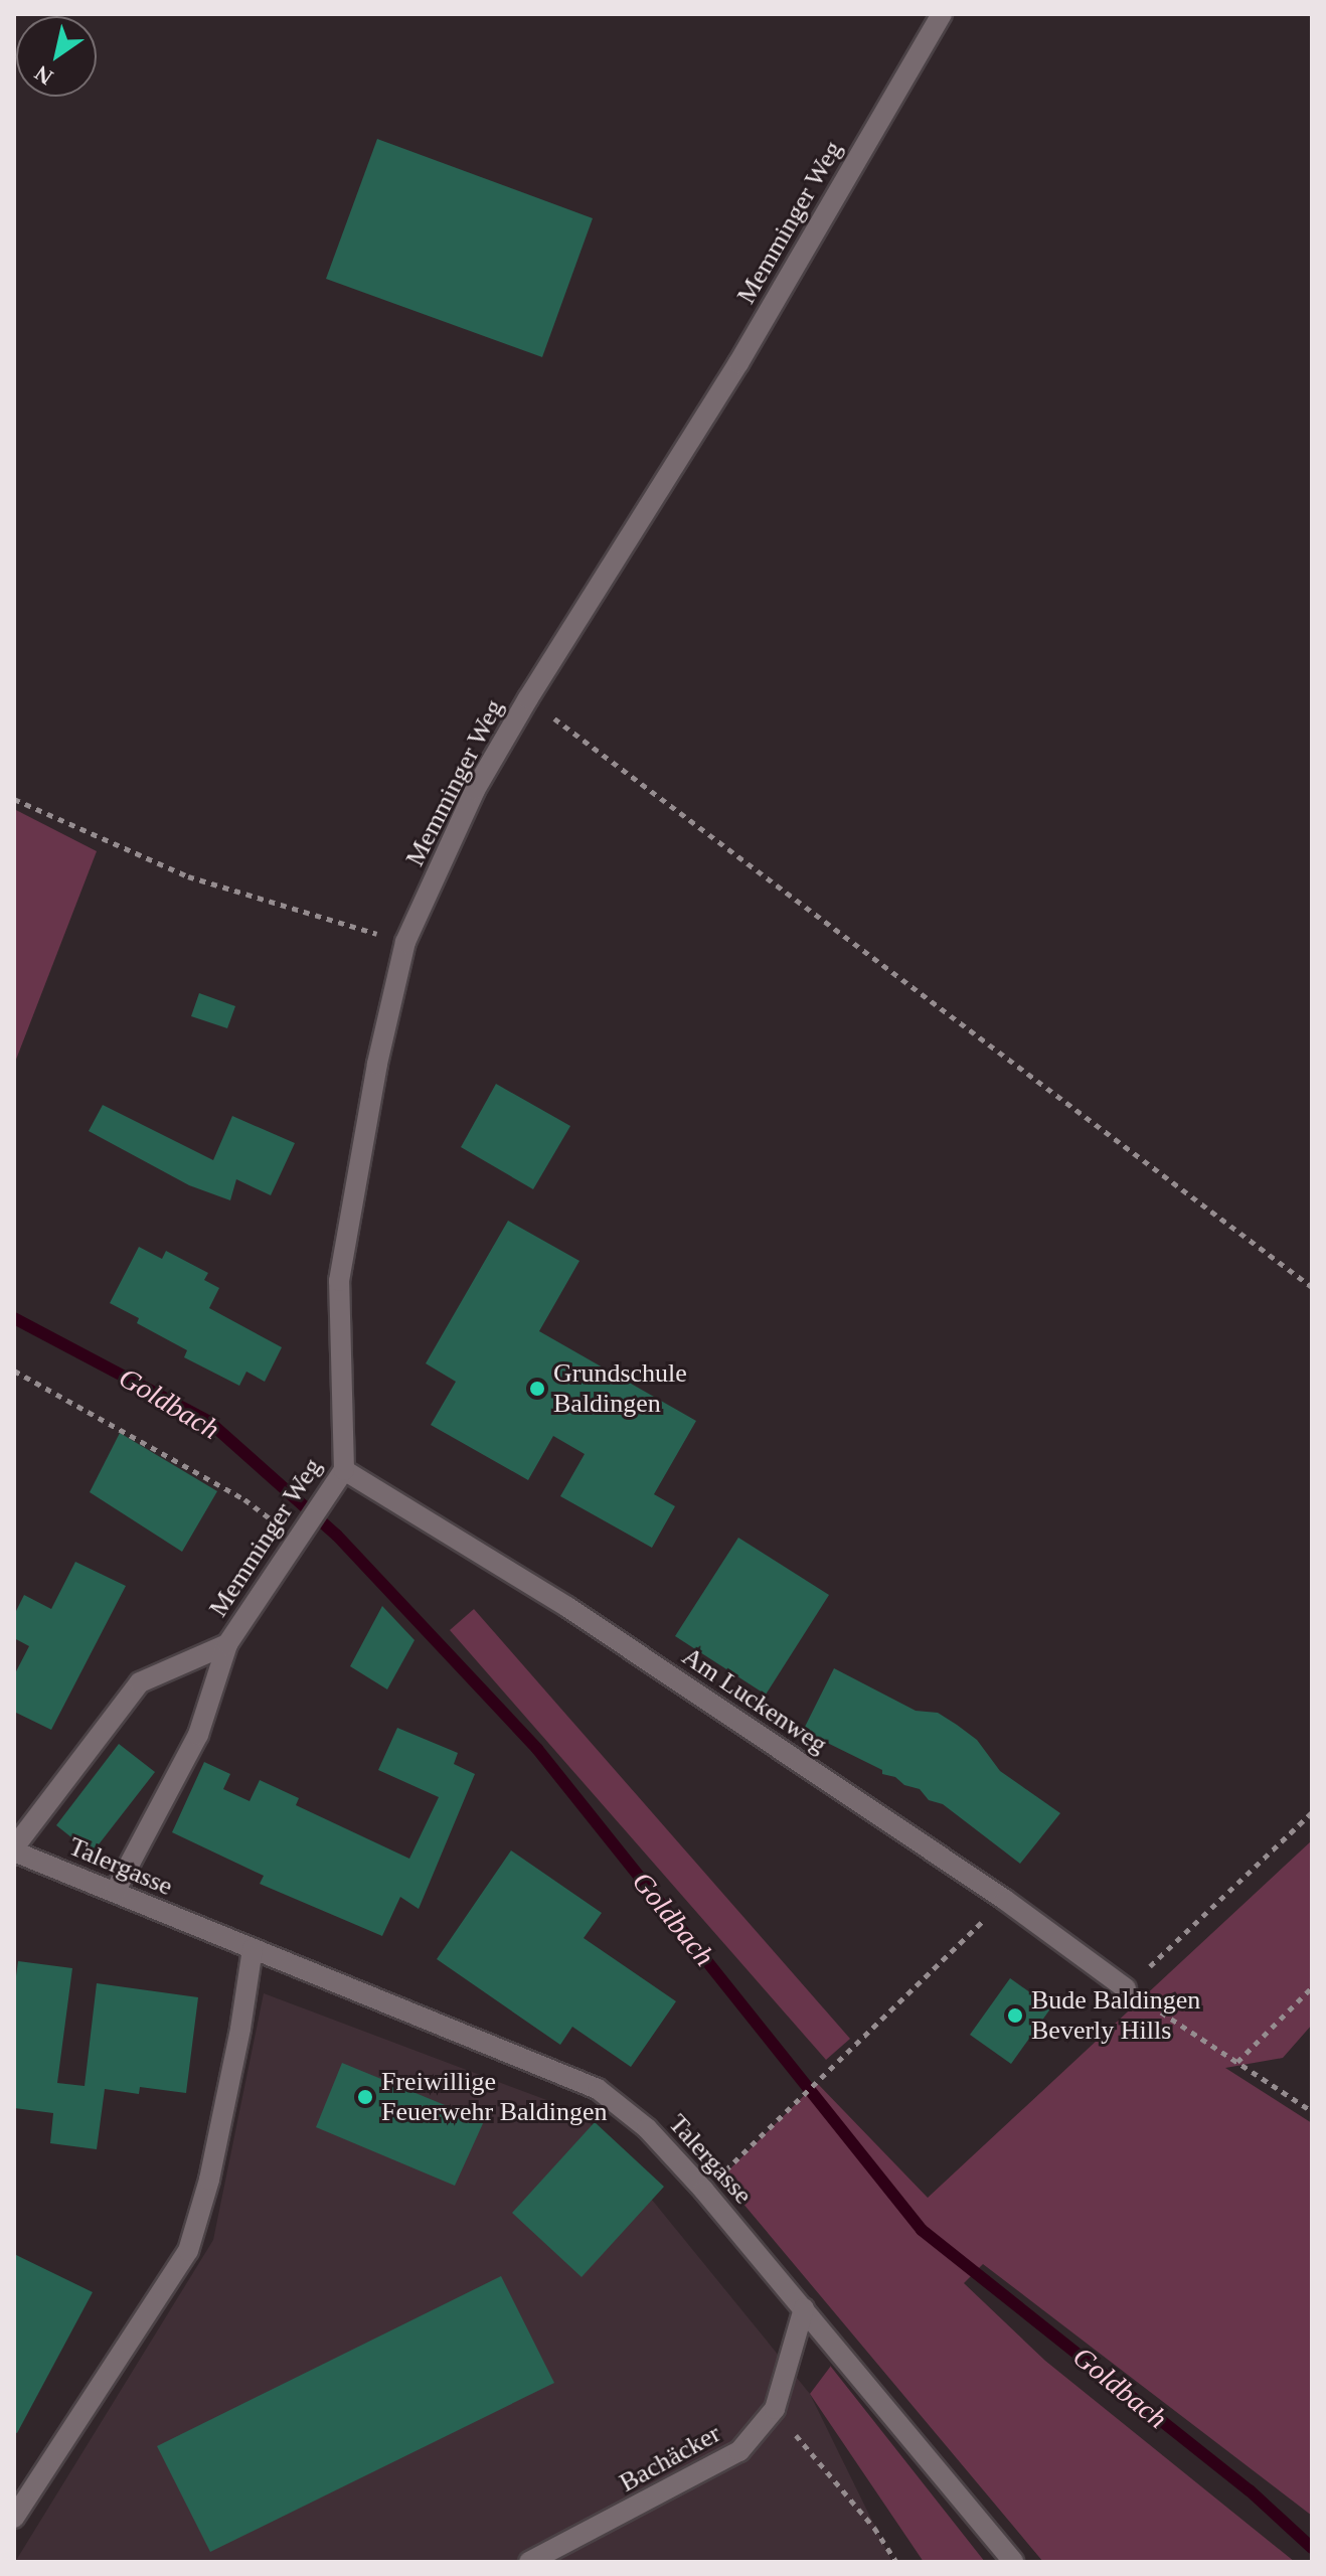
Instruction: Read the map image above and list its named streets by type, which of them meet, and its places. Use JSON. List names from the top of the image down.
{
  "streets": {
    "street": [
      "Memminger Weg",
      "Am Luckenweg",
      "Talergasse",
      "Bachäcker"
    ]
  },
  "crossings": [
    ["Memminger Weg", "Am Luckenweg"],
    ["Memminger Weg", "Talergasse"],
    ["Talergasse", "Bachäcker"]
  ],
  "water": ["Goldbach"],
  "places": ["Grundschule Baldingen", "Bude Baldingen Beverly Hills", "Freiwillige Feuerwehr Baldingen"],
  "north": "bottom left"
}
